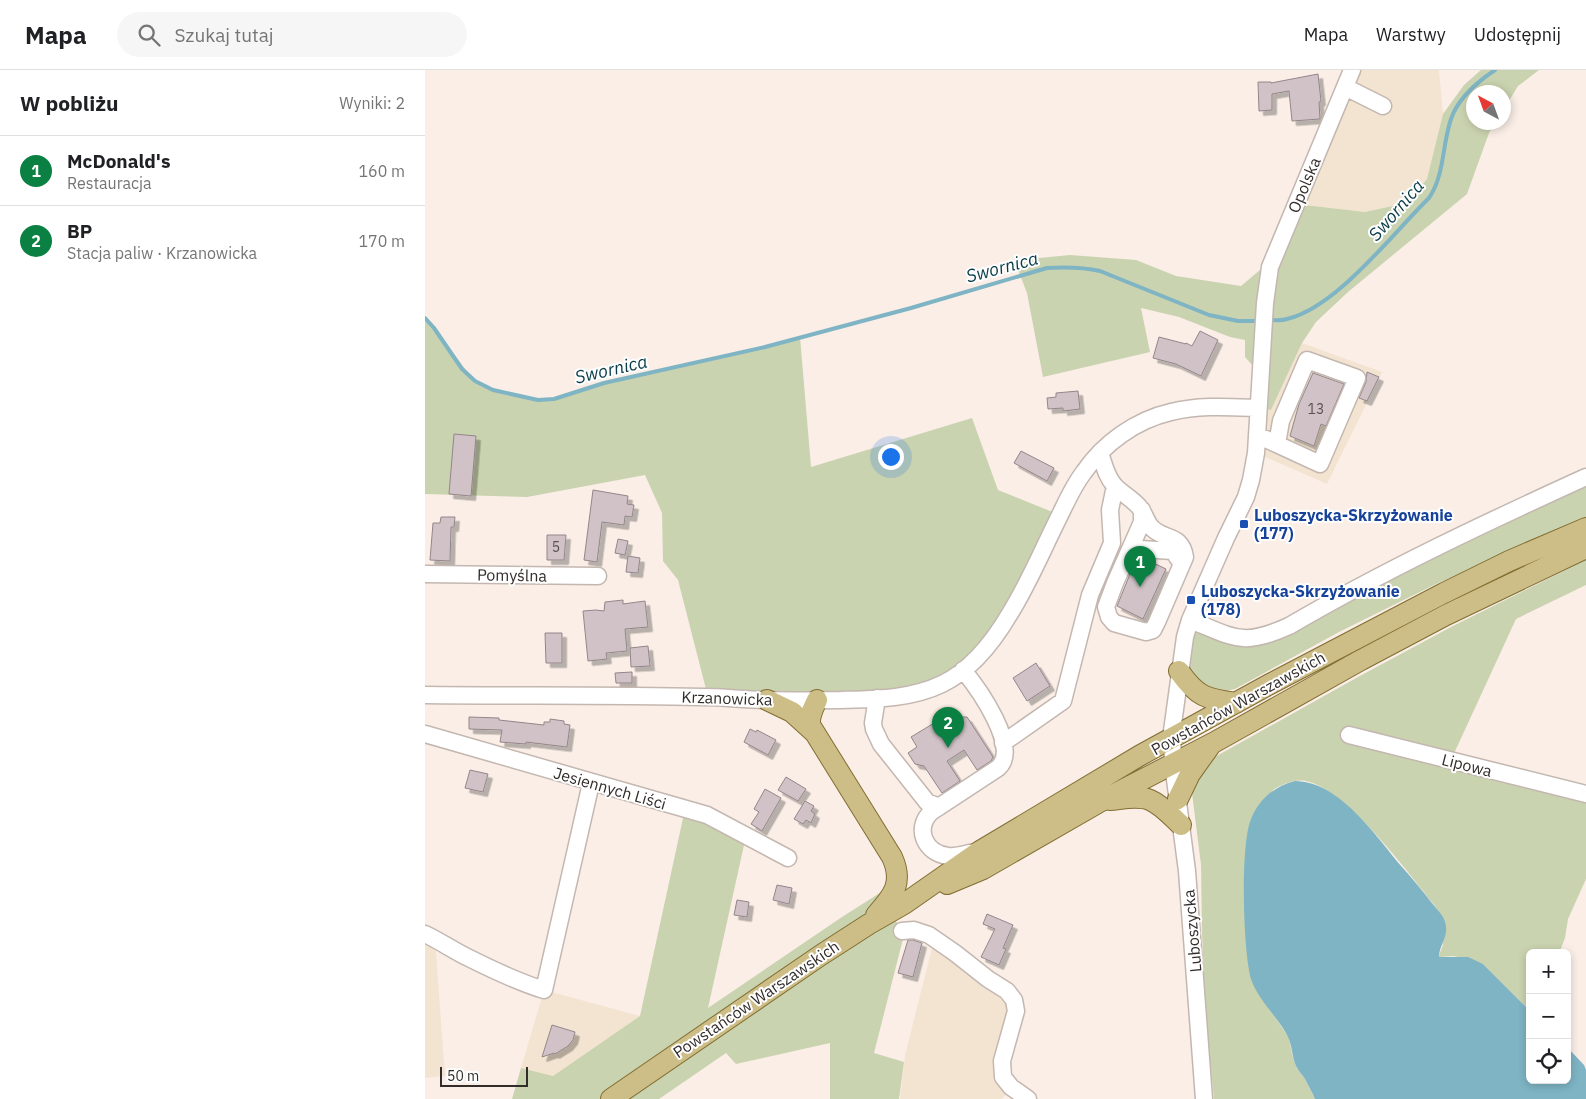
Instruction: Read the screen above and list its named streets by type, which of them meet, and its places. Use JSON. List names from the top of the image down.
{
  "streets": {
    "main road": ["Powstańców Warszawskich"],
    "street": [
      "Opolska",
      "Pomyślna",
      "Krzanowicka",
      "Lipowa",
      "Jesiennych Liści",
      "Luboszycka"
    ]
  },
  "crossings": [
    ["Opolska", "Krzanowicka"],
    ["Opolska", "Luboszycka"],
    ["Powstańców Warszawskich", "Luboszycka"]
  ],
  "water": ["Swornica"],
  "places": {
    "transit": ["Luboszycka-Skrzyżowanie (177)", "Luboszycka-Skrzyżowanie (178)"]
  },
  "house_numbers": ["13", "5"],
  "scale_bar": "50 m",
  "north": "top left",
  "page": {
    "header": "Mapa",
    "search": "Szukaj tutaj",
    "nav": ["Mapa", "Warstwy", "Udostępnij"],
    "heading": ["W pobliżu", "Wyniki: 2"],
    "list": [
      {
        "mark": "1",
        "name": "McDonald's",
        "note": "Restauracja",
        "value": "160 m"
      },
      {
        "mark": "2",
        "name": "BP",
        "note": "Stacja paliw · Krzanowicka",
        "value": "170 m"
      }
    ],
    "pins": ["1", "2"],
    "map_buttons": ["+", "−"],
    "scale": "50 m"
  }
}
